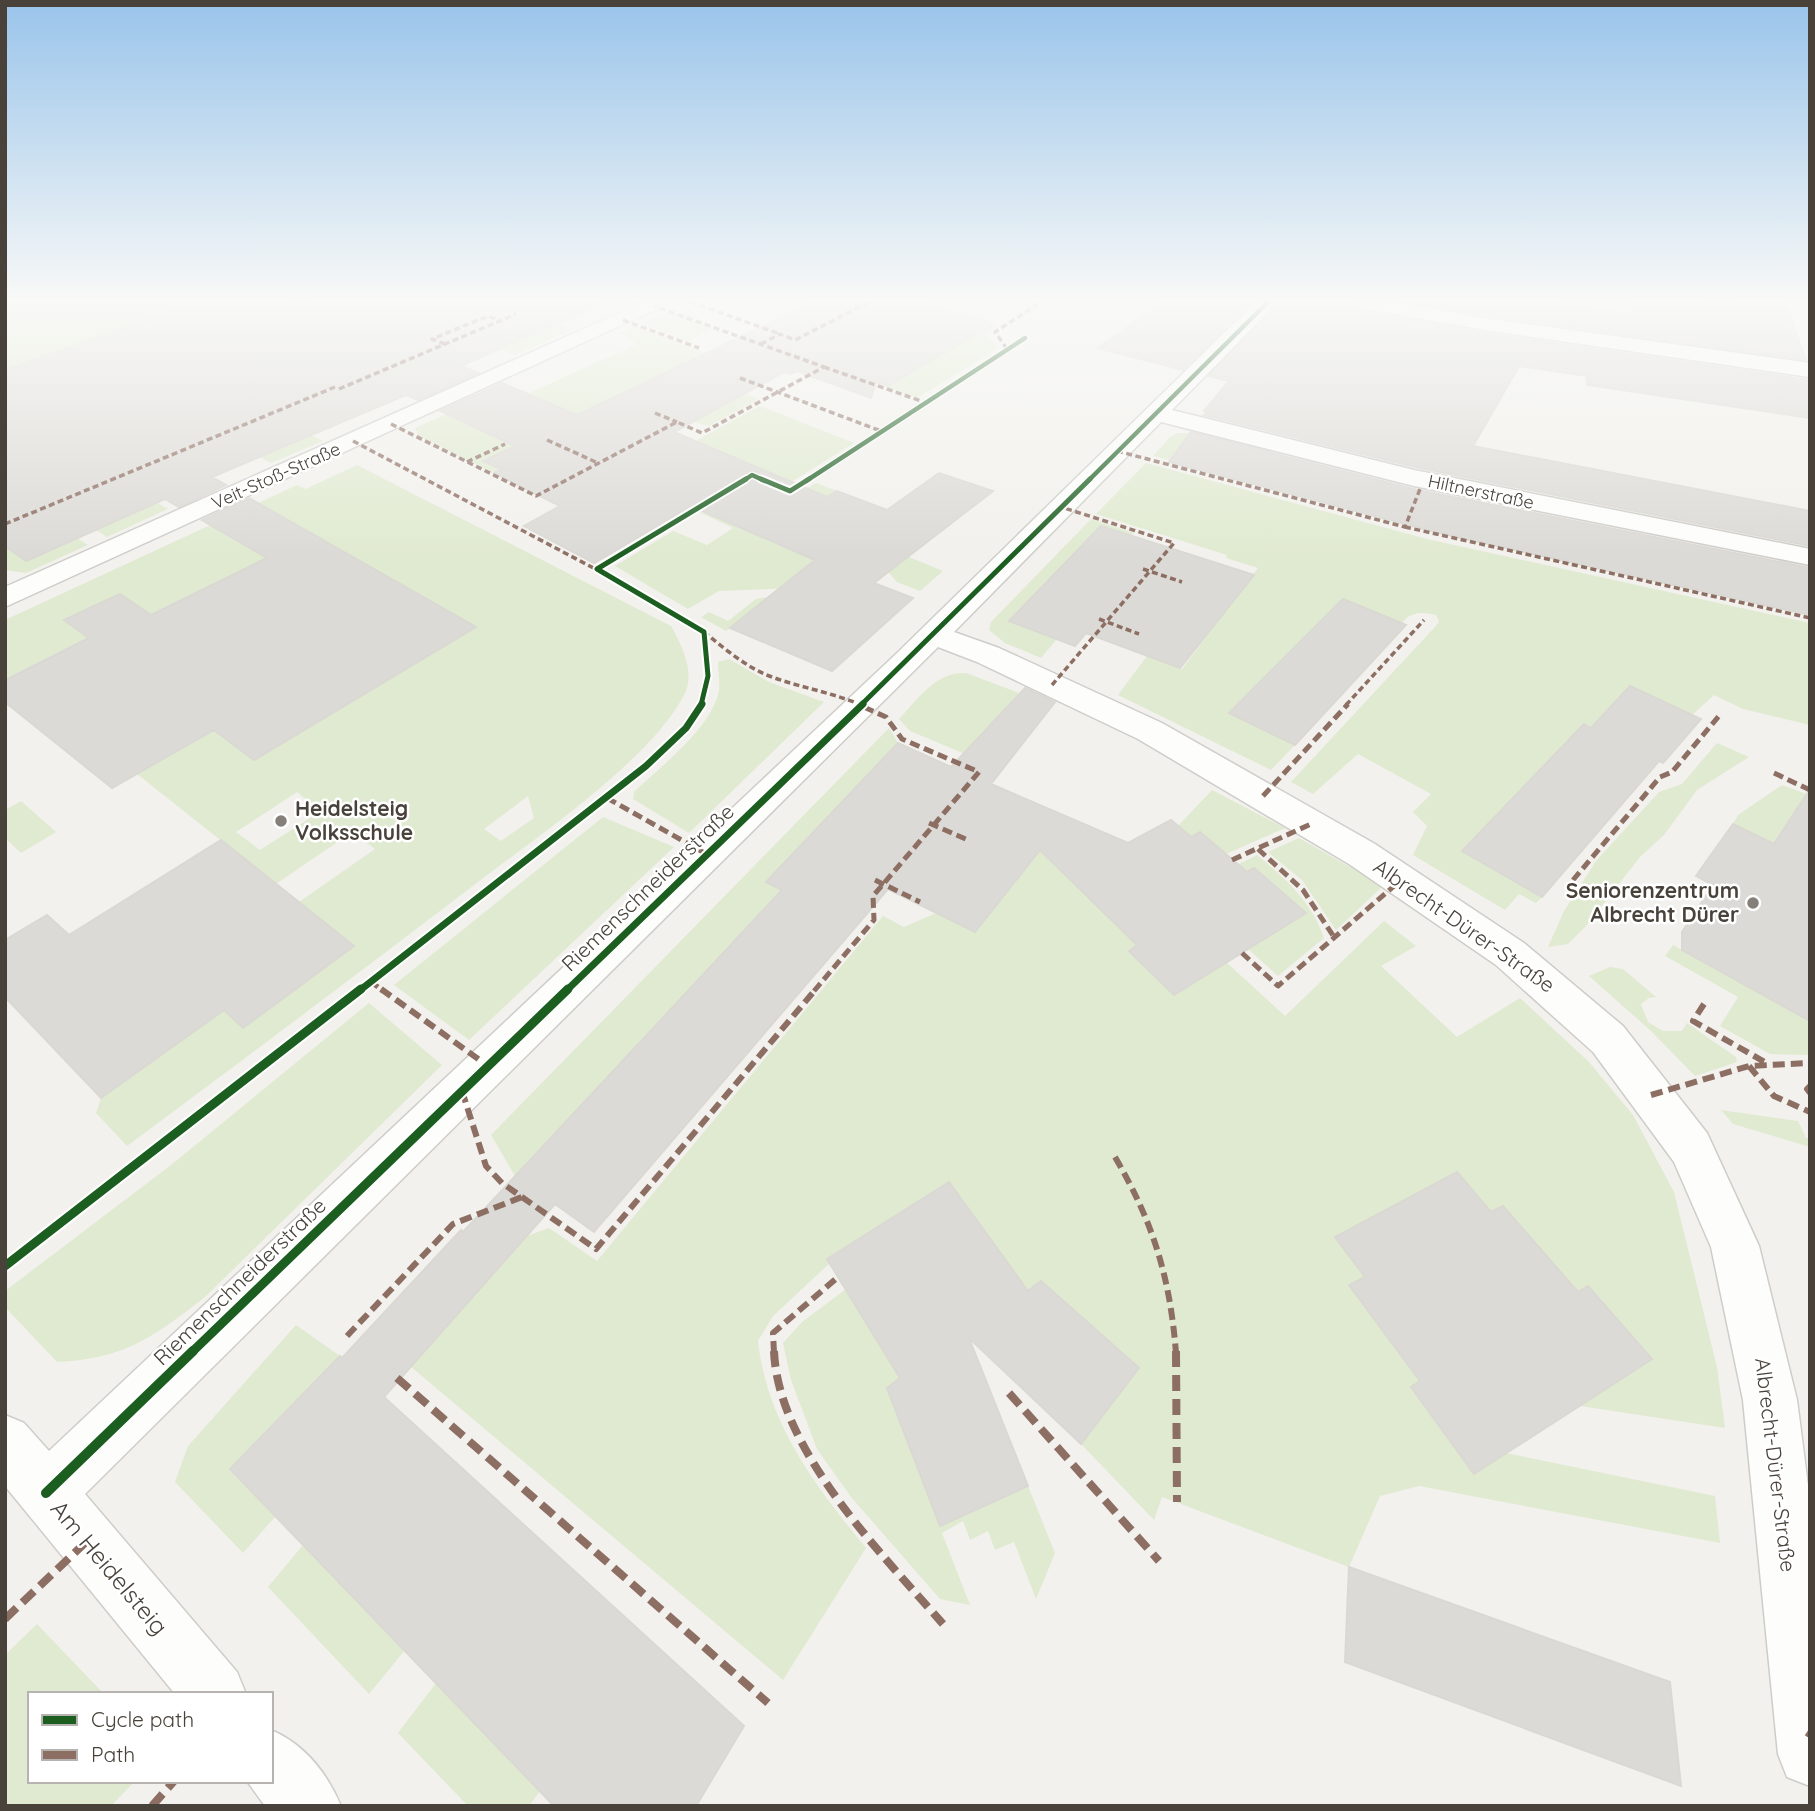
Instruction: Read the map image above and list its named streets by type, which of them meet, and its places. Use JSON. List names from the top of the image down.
{
  "streets": {
    "street": [
      "Veit-Stoß-Straße",
      "Hiltnerstraße",
      "Riemenschneiderstraße",
      "Albrecht-Dürer-Straße",
      "Am Heidelsteig"
    ]
  },
  "crossings": [
    ["Hiltnerstraße", "Riemenschneiderstraße"],
    ["Riemenschneiderstraße", "Albrecht-Dürer-Straße"],
    ["Riemenschneiderstraße", "Am Heidelsteig"]
  ],
  "places": ["Heidelsteig Volksschule", "Seniorenzentrum Albrecht Dürer"],
  "legend": ["Cycle path", "Path"]
}
